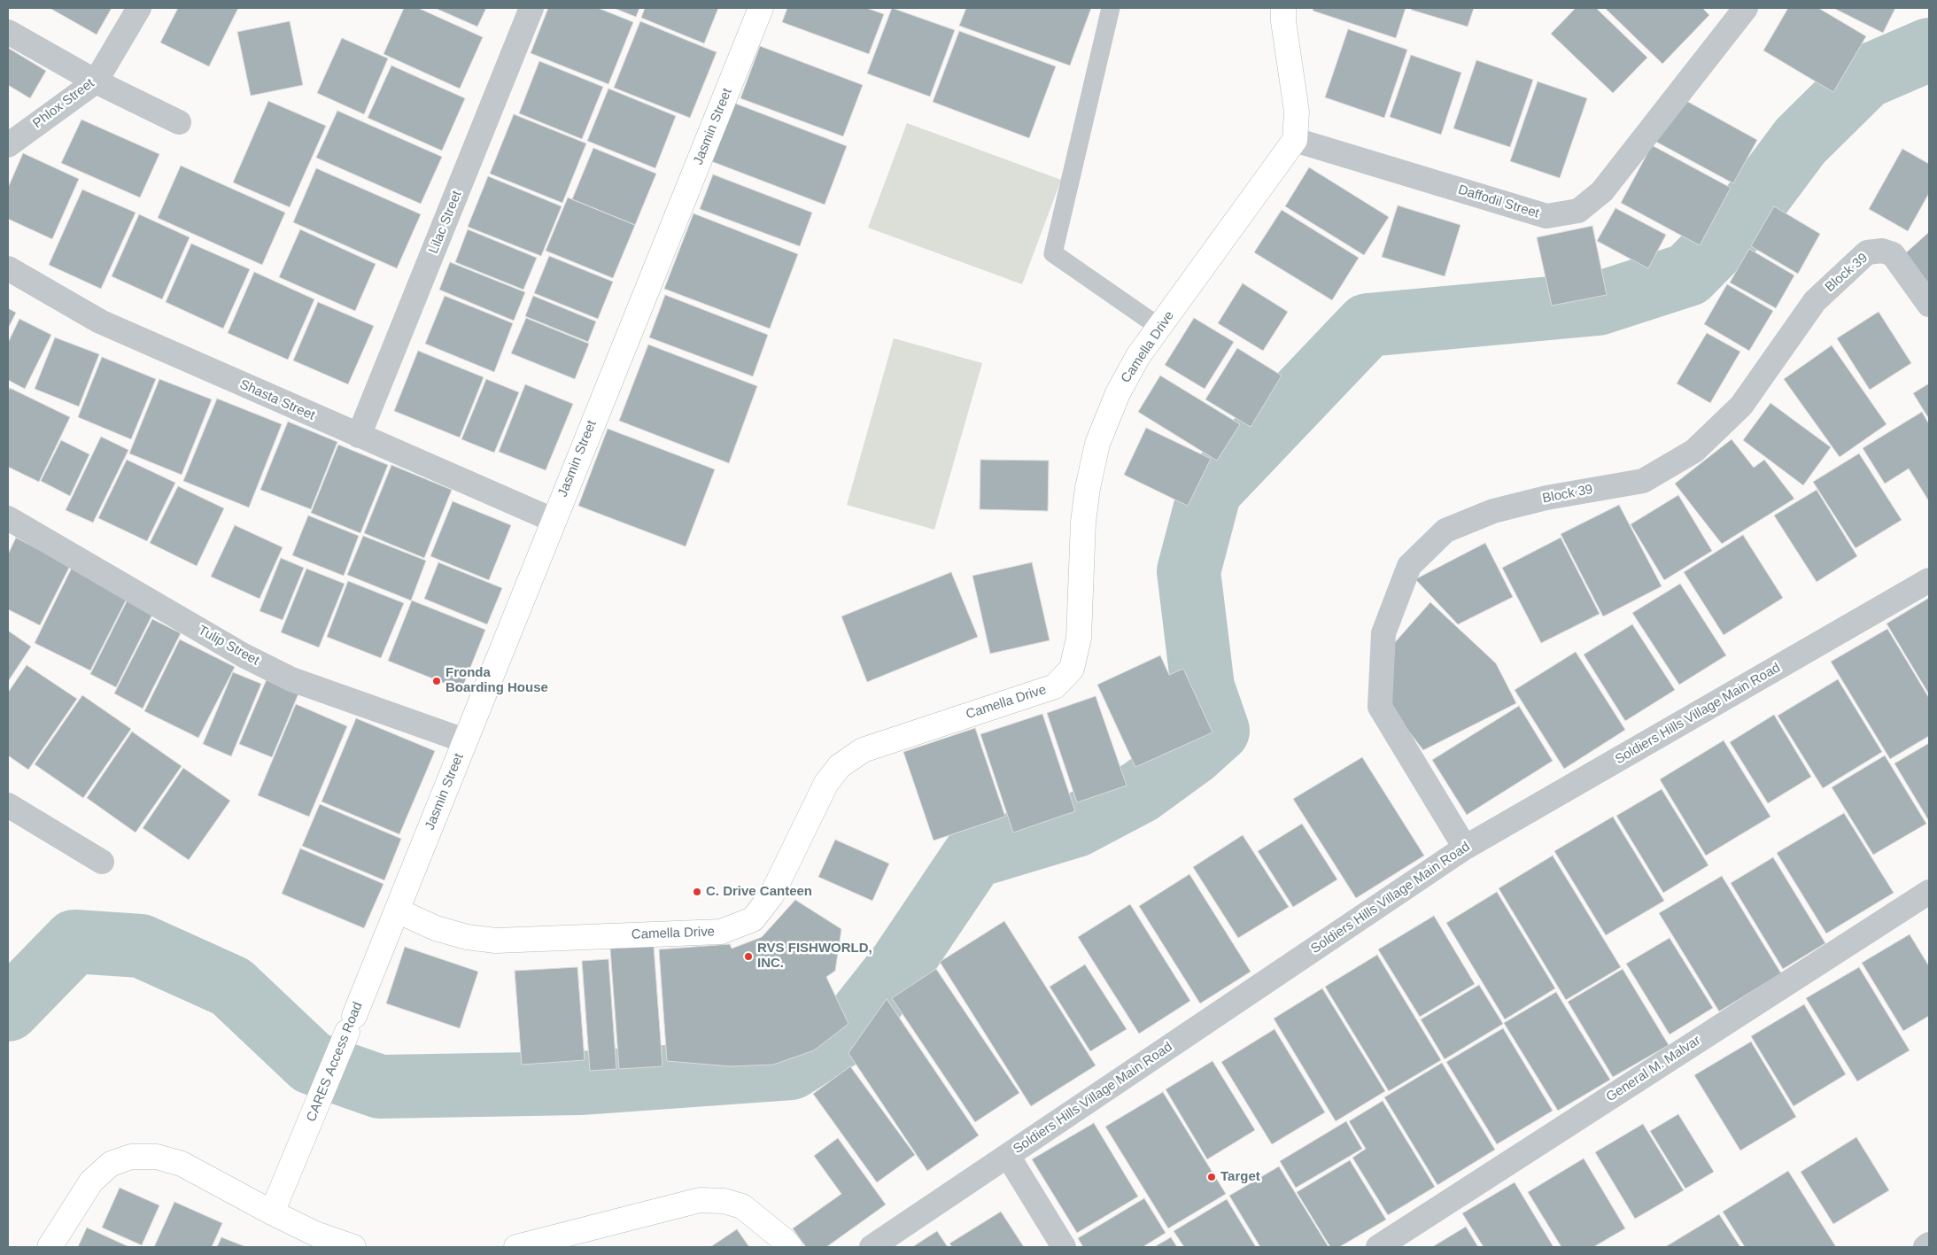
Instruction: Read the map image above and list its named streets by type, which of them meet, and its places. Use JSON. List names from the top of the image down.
{
  "streets": {
    "street": [
      "Phlox Street",
      "Jasmin Street",
      "Daffodil Street",
      "Lilac Street",
      "Block 39",
      "Camella Drive",
      "Shasta Street",
      "Tulip Street",
      "Soldiers Hills Village Main Road",
      "CARES Access Road",
      "General M. Malvar"
    ]
  },
  "crossings": [
    ["Jasmin Street", "Camella Drive"],
    ["Jasmin Street", "Shasta Street"],
    ["Jasmin Street", "Tulip Street"],
    ["Jasmin Street", "CARES Access Road"],
    ["Daffodil Street", "Camella Drive"],
    ["Lilac Street", "Shasta Street"],
    ["Block 39", "Soldiers Hills Village Main Road"],
    ["Camella Drive", "CARES Access Road"]
  ],
  "places": [
    "Fronda Boarding House",
    "C. Drive Canteen",
    "RVS FISHWORLD, INC.",
    "Target"
  ]
}
